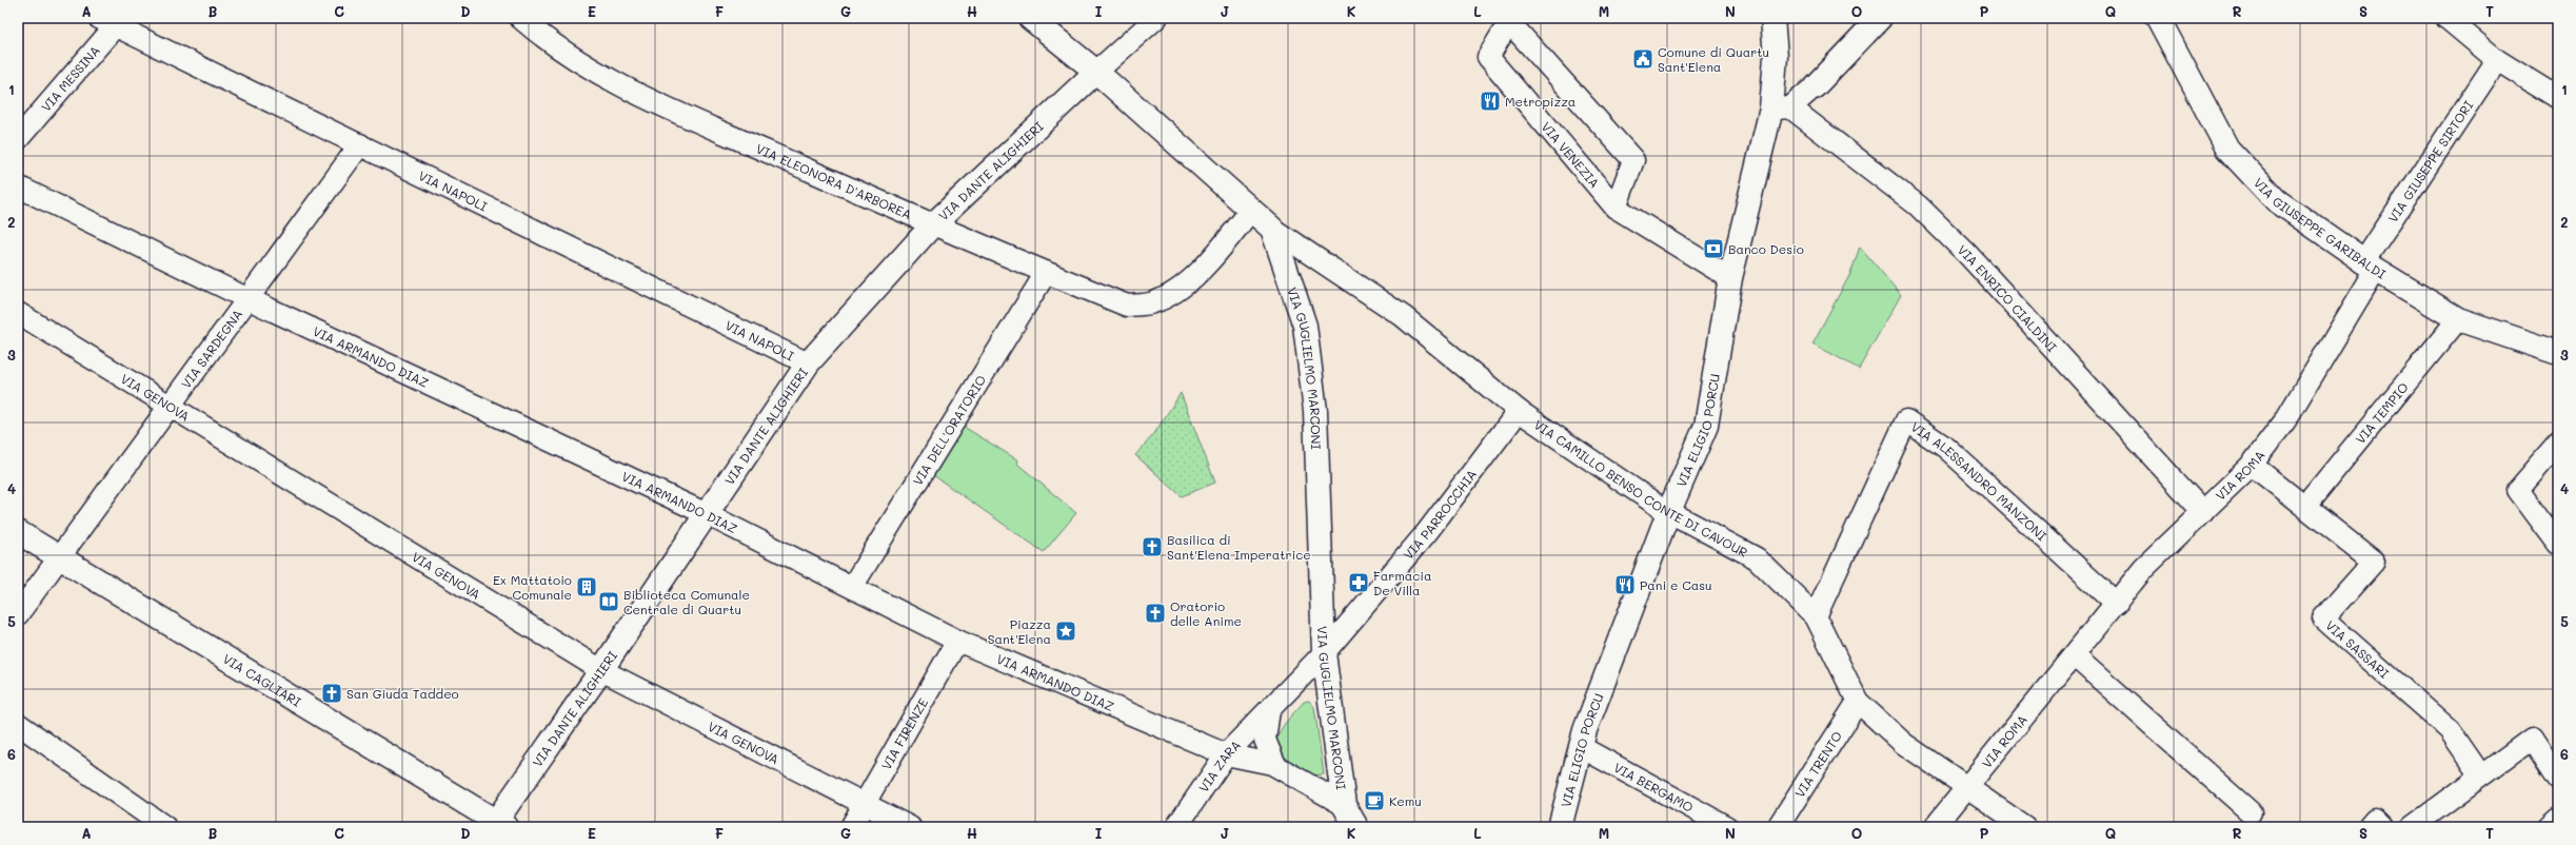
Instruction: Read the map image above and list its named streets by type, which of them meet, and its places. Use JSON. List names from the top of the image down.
{
  "streets": {
    "street": [
      "VIA MESSINA",
      "VIA VENEZIA",
      "VIA GIUSEPPE SIRTORI",
      "VIA DANTE ALIGHIERI",
      "VIA ELEONORA D'ARBOREA",
      "VIA NAPOLI",
      "VIA GIUSEPPE GARIBALDI",
      "VIA ENRICO CIALDINI",
      "VIA SARDEGNA",
      "VIA ARMANDO DIAZ",
      "VIA GUGLIELMO MARCONI",
      "VIA GENOVA",
      "VIA TEMPIO",
      "VIA DELL'ORATORIO",
      "VIA ELIGIO PORCU",
      "VIA ROMA",
      "VIA ALESSANDRO MANZONI",
      "VIA CAMILLO BENSO CONTE DI CAVOUR",
      "VIA PARROCCHIA",
      "VIA SASSARI",
      "VIA CAGLIARI",
      "VIA FIRENZE",
      "VIA TRENTO",
      "VIA ZARA",
      "VIA BERGAMO"
    ]
  },
  "crossings": [
    ["VIA MESSINA", "VIA NAPOLI"],
    ["VIA VENEZIA", "VIA ELIGIO PORCU"],
    ["VIA GIUSEPPE SIRTORI", "VIA GIUSEPPE GARIBALDI"],
    ["VIA GIUSEPPE SIRTORI", "VIA ROMA"],
    ["VIA DANTE ALIGHIERI", "VIA ELEONORA D'ARBOREA"],
    ["VIA DANTE ALIGHIERI", "VIA NAPOLI"],
    ["VIA DANTE ALIGHIERI", "VIA ARMANDO DIAZ"],
    ["VIA DANTE ALIGHIERI", "VIA GUGLIELMO MARCONI"],
    ["VIA DANTE ALIGHIERI", "VIA GENOVA"],
    ["VIA DANTE ALIGHIERI", "VIA CAGLIARI"],
    ["VIA ELEONORA D'ARBOREA", "VIA GUGLIELMO MARCONI"],
    ["VIA ELEONORA D'ARBOREA", "VIA DELL'ORATORIO"],
    ["VIA NAPOLI", "VIA SARDEGNA"],
    ["VIA GIUSEPPE GARIBALDI", "VIA TEMPIO"],
    ["VIA GIUSEPPE GARIBALDI", "VIA ROMA"],
    ["VIA ENRICO CIALDINI", "VIA ELIGIO PORCU"],
    ["VIA ENRICO CIALDINI", "VIA ROMA"],
    ["VIA SARDEGNA", "VIA ARMANDO DIAZ"],
    ["VIA SARDEGNA", "VIA GENOVA"],
    ["VIA SARDEGNA", "VIA CAGLIARI"],
    ["VIA ARMANDO DIAZ", "VIA GUGLIELMO MARCONI"],
    ["VIA ARMANDO DIAZ", "VIA DELL'ORATORIO"],
    ["VIA ARMANDO DIAZ", "VIA FIRENZE"],
    ["VIA ARMANDO DIAZ", "VIA ZARA"],
    ["VIA GUGLIELMO MARCONI", "VIA CAMILLO BENSO CONTE DI CAVOUR"],
    ["VIA GUGLIELMO MARCONI", "VIA PARROCCHIA"],
    ["VIA GUGLIELMO MARCONI", "VIA ZARA"],
    ["VIA GENOVA", "VIA FIRENZE"],
    ["VIA TEMPIO", "VIA SASSARI"],
    ["VIA ELIGIO PORCU", "VIA CAMILLO BENSO CONTE DI CAVOUR"],
    ["VIA ELIGIO PORCU", "VIA BERGAMO"],
    ["VIA ROMA", "VIA ALESSANDRO MANZONI"],
    ["VIA ROMA", "VIA CAMILLO BENSO CONTE DI CAVOUR"],
    ["VIA ROMA", "VIA SASSARI"],
    ["VIA ALESSANDRO MANZONI", "VIA CAMILLO BENSO CONTE DI CAVOUR"],
    ["VIA CAMILLO BENSO CONTE DI CAVOUR", "VIA PARROCCHIA"],
    ["VIA CAMILLO BENSO CONTE DI CAVOUR", "VIA TRENTO"],
    ["VIA PARROCCHIA", "VIA ZARA"]
  ],
  "places": {
    "public building": ["Comune di Quartu Sant'Elena"],
    "restaurant": ["Metropizza", "Pani e Casu"],
    "bank": ["Banco Desio"],
    "church": ["Basilica di Sant'Elena Imperatrice", "Oratorio delle Anime", "San Giuda Taddeo"],
    "pharmacy": ["Farmacia De Villa"],
    "building": ["Ex Mattatoio Comunale"],
    "library": ["Biblioteca Comunale Centrale di Quartu"],
    "place": ["Piazza Sant'Elena"],
    "cafe": ["Kemu"]
  },
  "grid": {
    "columns": [
      "A",
      "B",
      "C",
      "D",
      "E",
      "F",
      "G",
      "H",
      "I",
      "J",
      "K",
      "L",
      "M",
      "N",
      "O",
      "P",
      "Q",
      "R",
      "S",
      "T"
    ],
    "rows": [
      "1",
      "2",
      "3",
      "4",
      "5",
      "6"
    ]
  }
}
